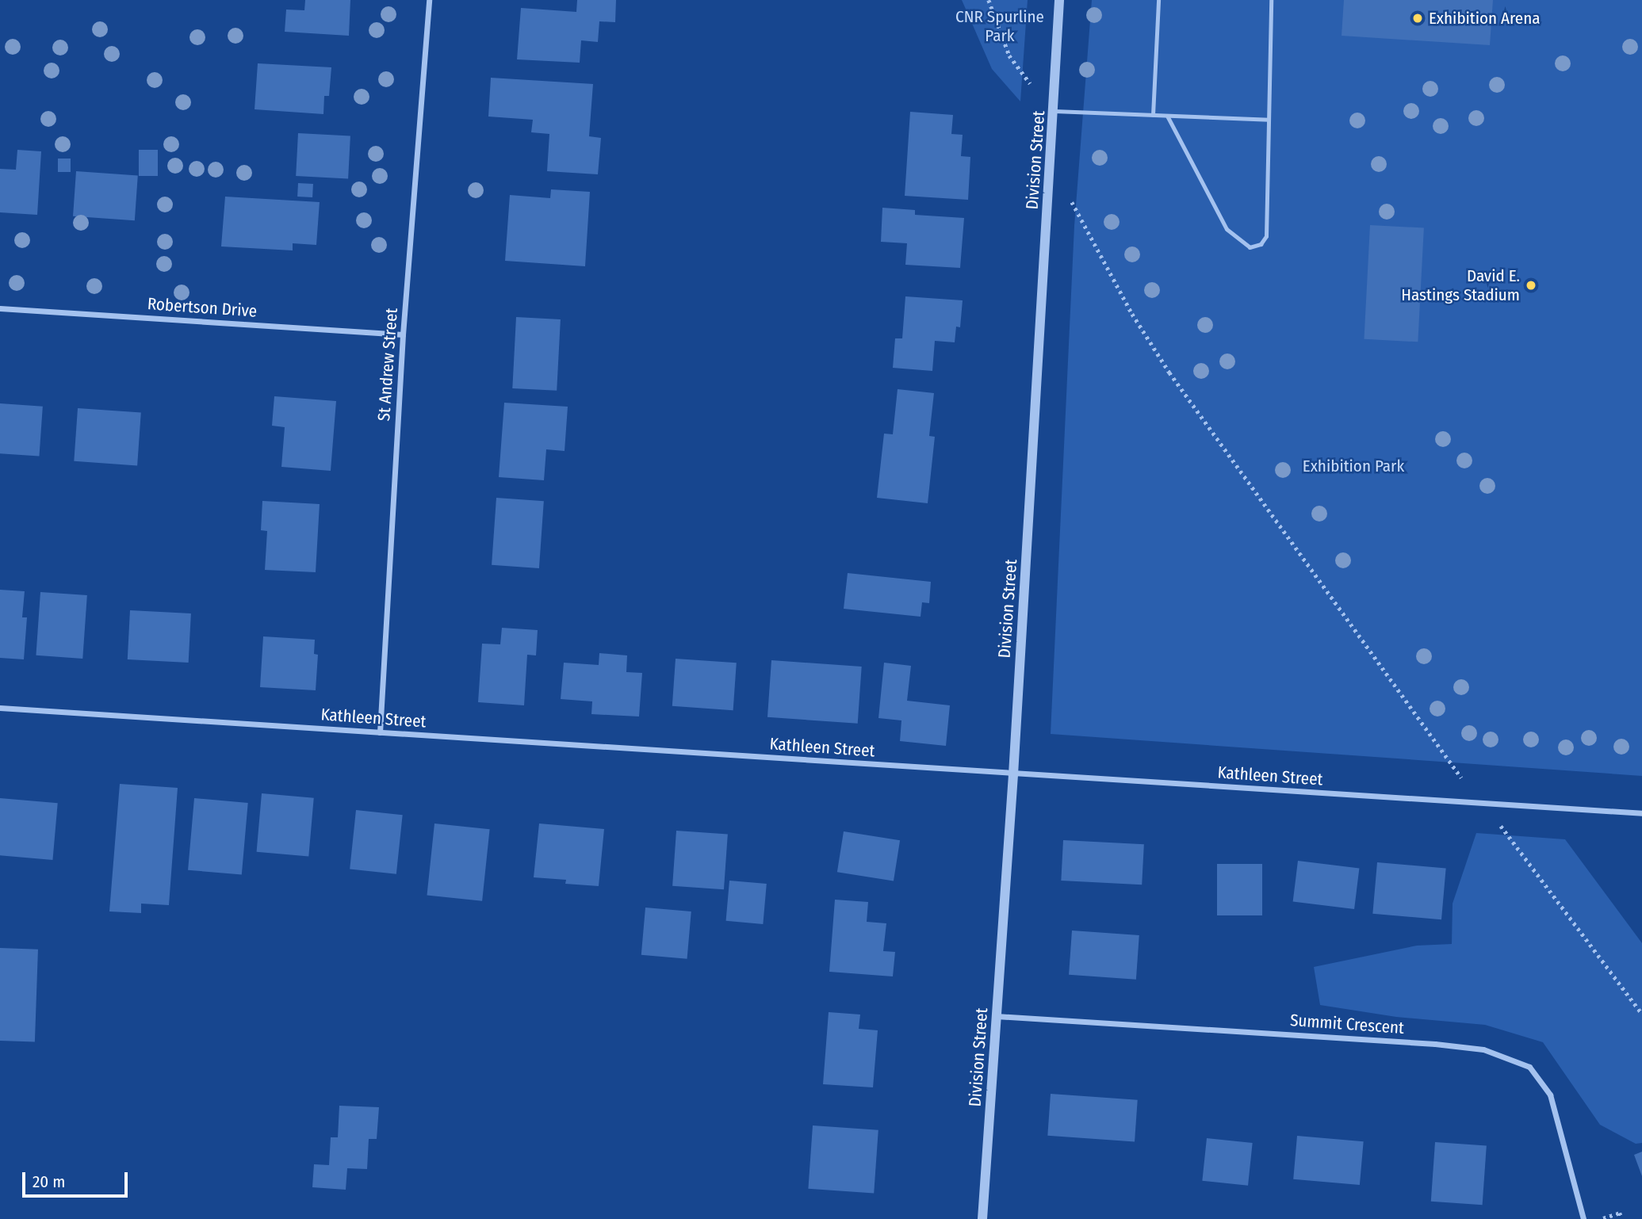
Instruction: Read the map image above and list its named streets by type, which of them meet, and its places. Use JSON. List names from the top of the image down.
{
  "streets": {
    "street": [
      "Division Street",
      "Robertson Drive",
      "St Andrew Street",
      "Kathleen Street",
      "Summit Crescent"
    ]
  },
  "crossings": [
    ["Division Street", "Kathleen Street"],
    ["Division Street", "Summit Crescent"],
    ["Robertson Drive", "St Andrew Street"],
    ["St Andrew Street", "Kathleen Street"]
  ],
  "parks": ["CNR Spurline Park", "Exhibition Park"],
  "places": ["Exhibition Arena", "David E. Hastings Stadium"],
  "scale_bar": "20 m"
}
